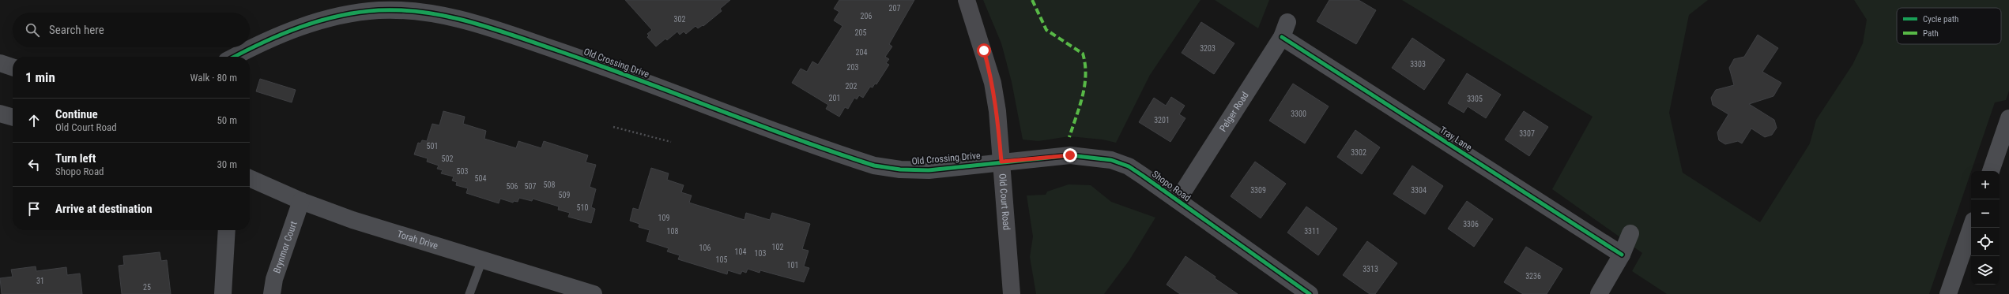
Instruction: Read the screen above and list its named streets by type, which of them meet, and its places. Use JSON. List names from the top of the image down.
{
  "streets": {
    "main road": ["Old Court Road"],
    "street": [
      "Old Crossing Drive",
      "Pelger Road",
      "Tray Lane",
      "Shopo Road",
      "Torah Drive",
      "Brynmor Court"
    ]
  },
  "crossings": [
    ["Old Crossing Drive", "Shopo Road"],
    ["Old Crossing Drive", "Old Court Road"],
    ["Pelger Road", "Tray Lane"],
    ["Pelger Road", "Shopo Road"],
    ["Shopo Road", "Old Court Road"],
    ["Torah Drive", "Brynmor Court"]
  ],
  "house_numbers": [
    "207",
    "206",
    "302",
    "205",
    "3203",
    "204",
    "3303",
    "203",
    "202",
    "201",
    "3305",
    "3300",
    "3201",
    "3307",
    "501",
    "3302",
    "502",
    "503",
    "504",
    "508",
    "506",
    "507",
    "3309",
    "3304",
    "509",
    "510",
    "109",
    "3306",
    "108",
    "3311",
    "102",
    "106",
    "104",
    "103",
    "105",
    "101",
    "3313",
    "3236",
    "31",
    "25"
  ],
  "legend": ["Cycle path", "Path"],
  "page": {
    "search": "Search here",
    "heading": ["1 min", "Walk · 80 m"],
    "list": [
      ["Continue", "Old Court Road", "50 m"],
      ["Turn left", "Shopo Road", "30 m"],
      "Arrive at destination"
    ],
    "map_buttons": ["+", "−"]
  }
}
